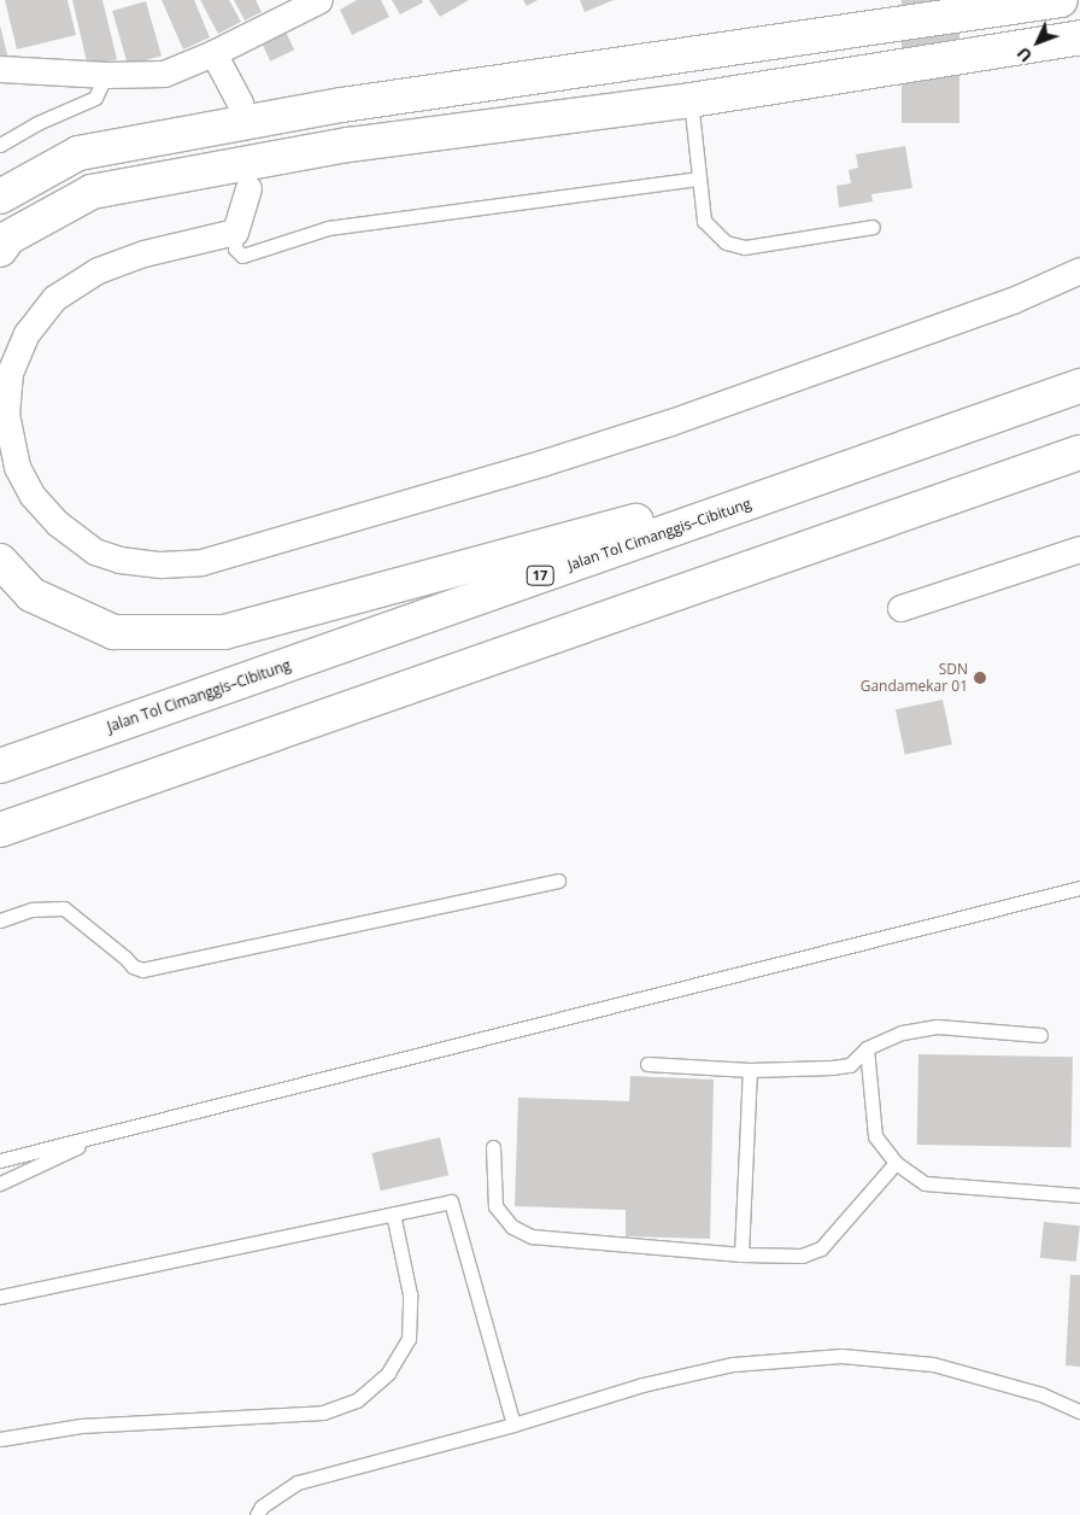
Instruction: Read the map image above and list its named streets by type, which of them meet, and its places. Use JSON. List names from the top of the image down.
{
  "streets": {
    "highway": ["Jalan Tol Cimanggis–Cibitung", "17"]
  },
  "places": ["SDN Gandamekar 01"],
  "north": "bottom left"
}
